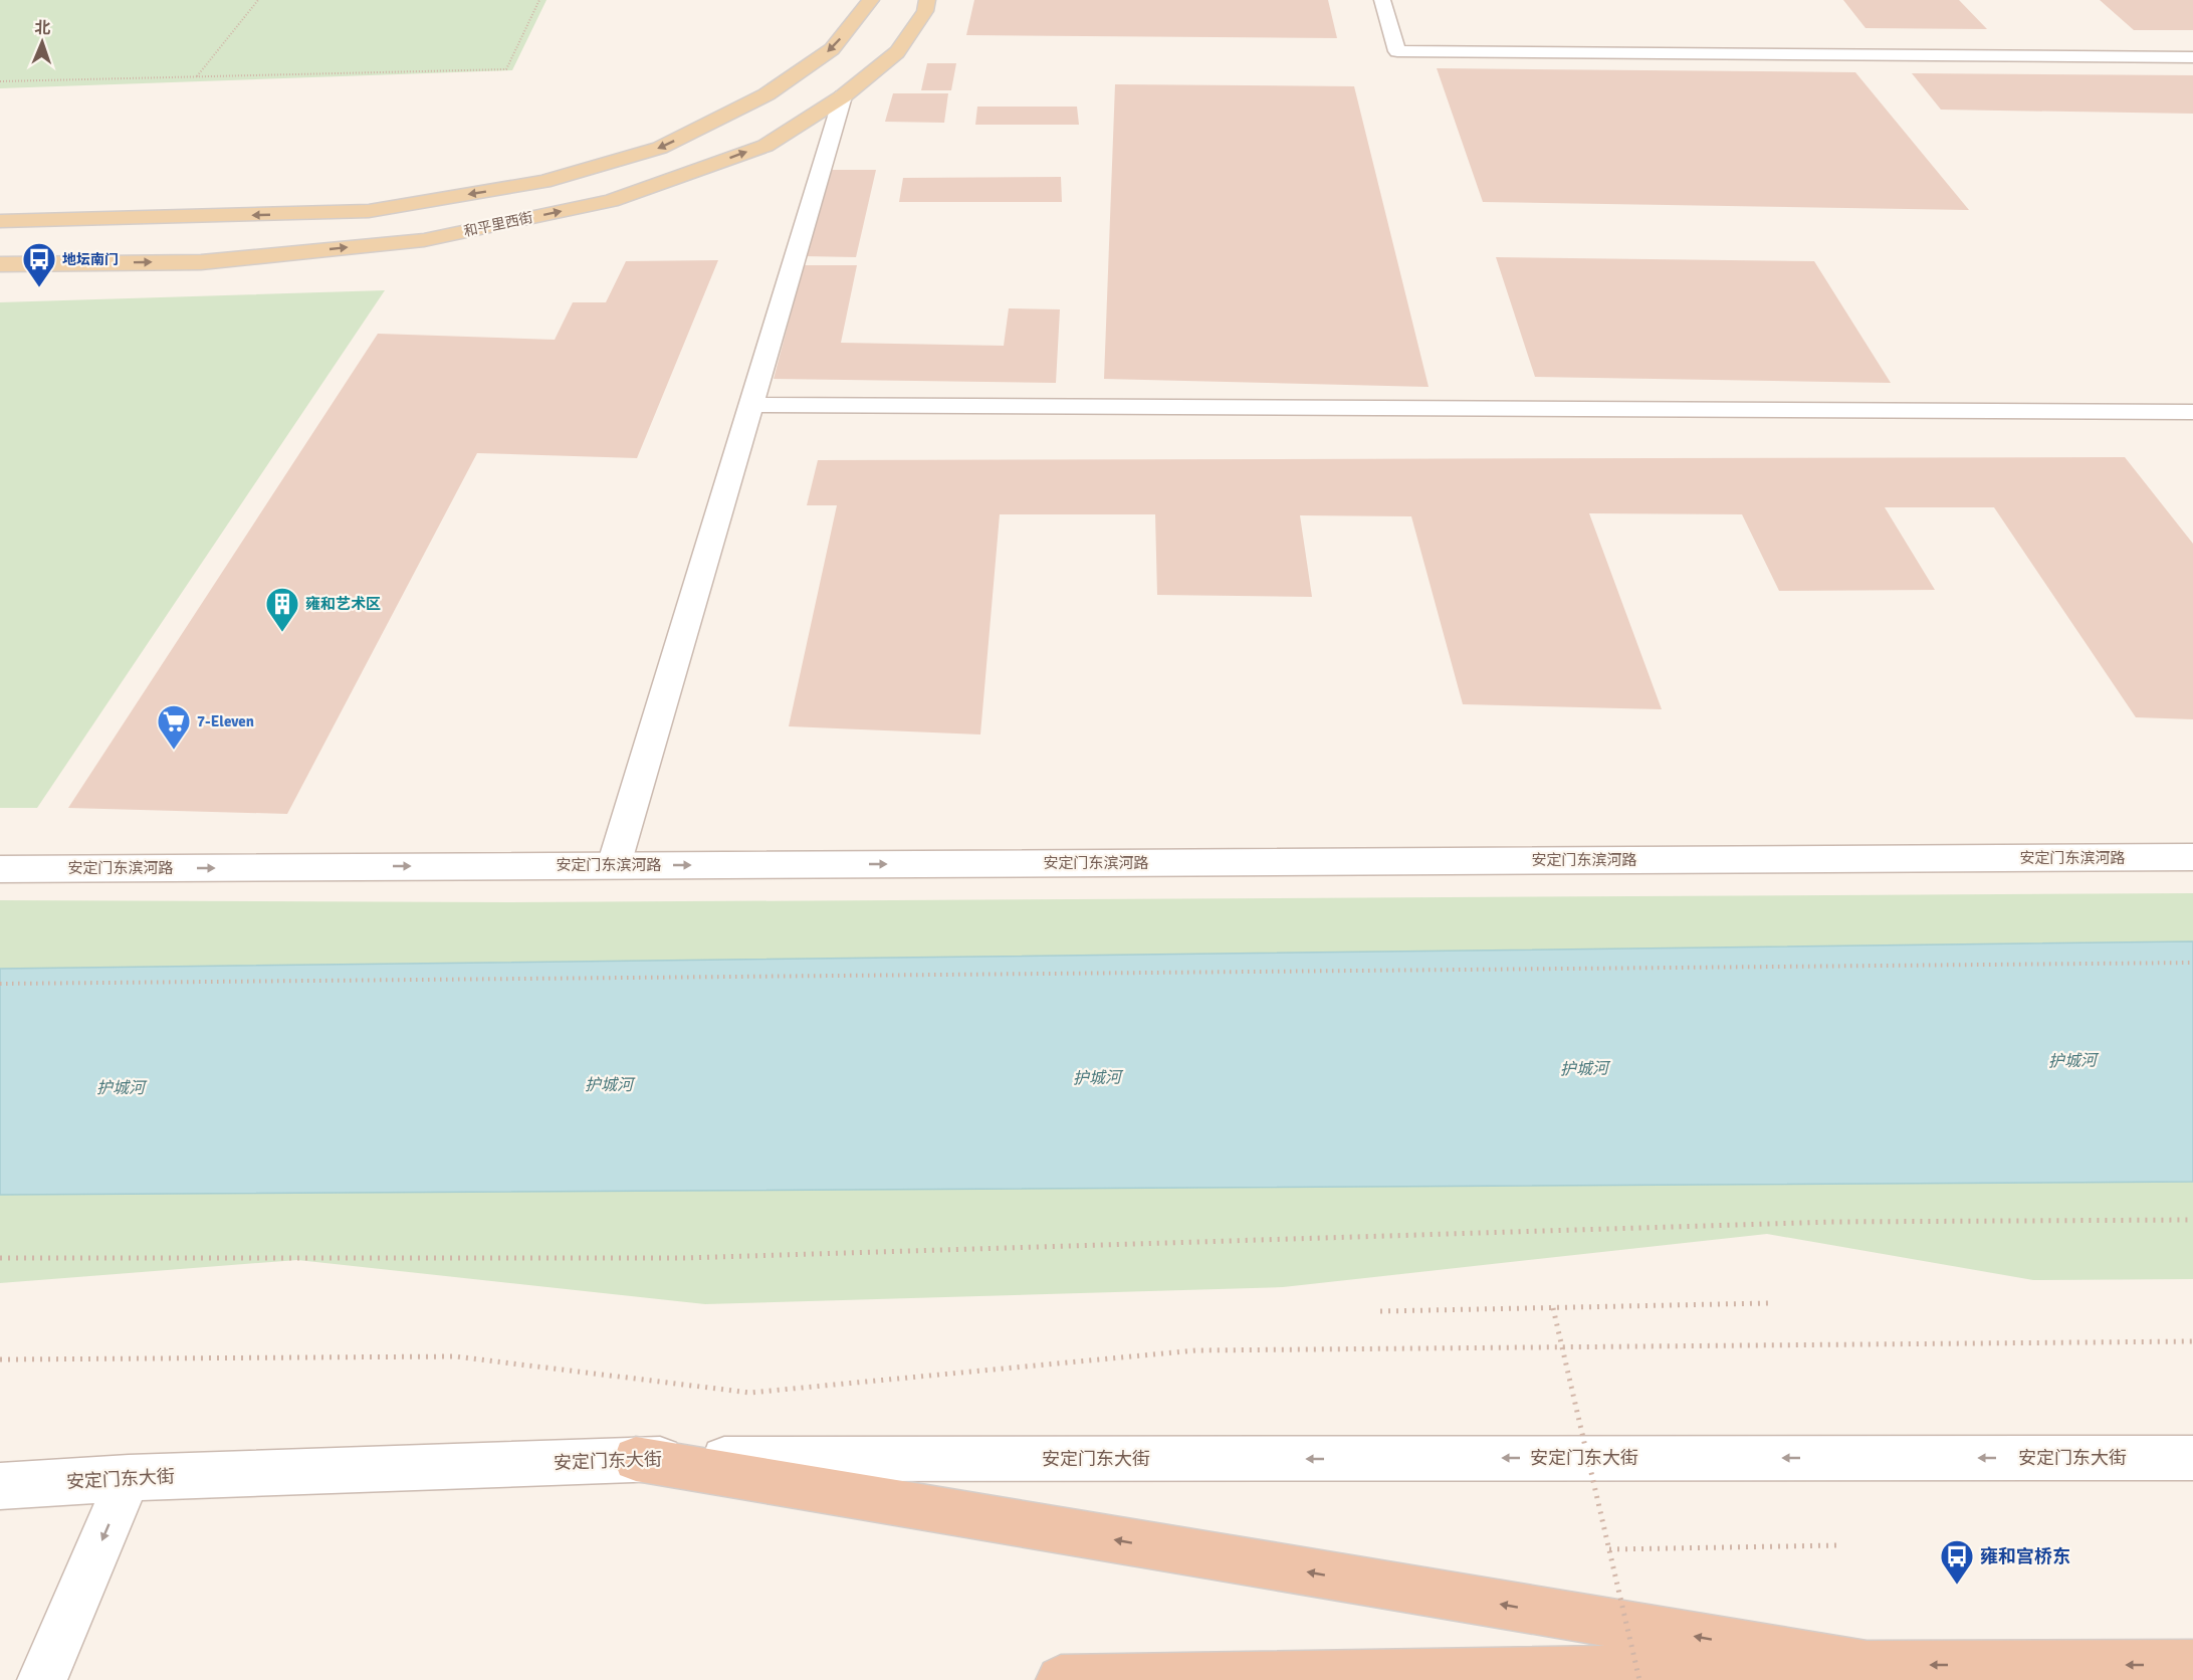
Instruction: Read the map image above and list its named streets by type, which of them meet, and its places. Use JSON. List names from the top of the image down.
{
  "streets": {
    "main road": ["和平里西街"],
    "street": ["安定门东滨河路", "安定门东大街"]
  },
  "one_way": ["安定门东滨河路", "安定门东大街"],
  "water": ["护城河"],
  "places": {
    "bus stop": ["地坛南门", "雍和宫桥东"],
    "building": ["雍和艺术区"],
    "supermarket": ["7-Eleven"]
  },
  "north": "top"
}
